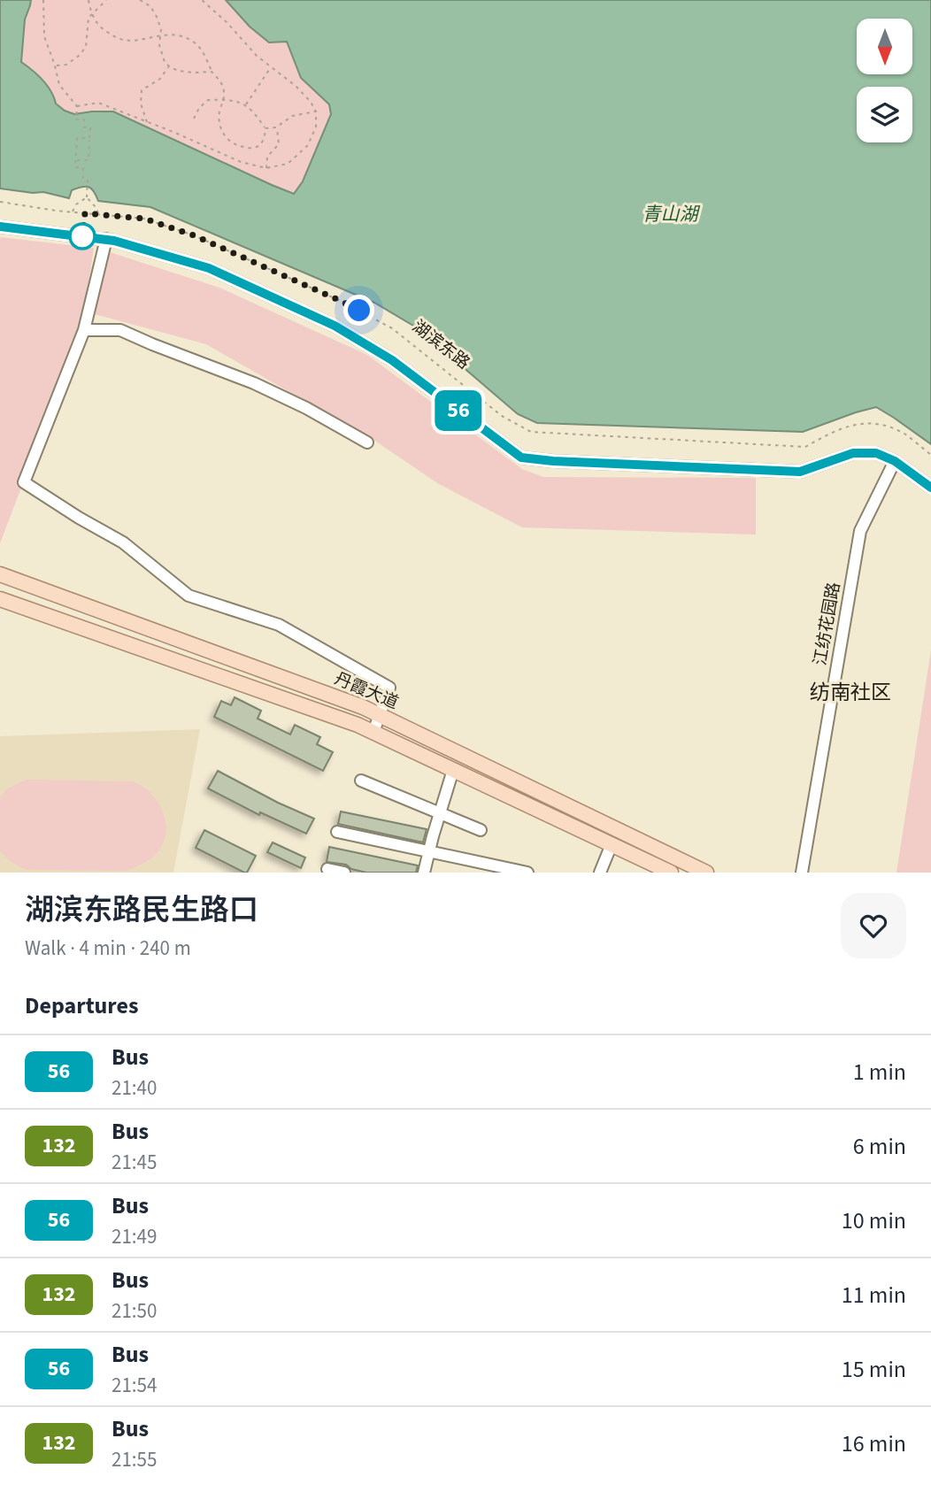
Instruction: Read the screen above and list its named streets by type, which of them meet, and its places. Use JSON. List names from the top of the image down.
{
  "streets": {
    "main road": ["丹霞大道"],
    "street": ["江纺花园路"],
    "path": ["湖滨东路"]
  },
  "districts": ["纺南社区"],
  "water": ["青山湖"],
  "lines": ["bus line 56"],
  "north": "bottom",
  "page": {
    "on_map": "56",
    "heading": [
      ["湖滨东路民生路口", "Walk · 4 min · 240 m"],
      "Departures"
    ],
    "list": [
      {
        "mark": "56",
        "name": "Bus",
        "note": "21:40",
        "value": "1 min"
      },
      {
        "mark": "132",
        "name": "Bus",
        "note": "21:45",
        "value": "6 min"
      },
      {
        "mark": "56",
        "name": "Bus",
        "note": "21:49",
        "value": "10 min"
      },
      {
        "mark": "132",
        "name": "Bus",
        "note": "21:50",
        "value": "11 min"
      },
      {
        "mark": "56",
        "name": "Bus",
        "note": "21:54",
        "value": "15 min"
      },
      {
        "mark": "132",
        "name": "Bus",
        "note": "21:55",
        "value": "16 min"
      }
    ]
  }
}
